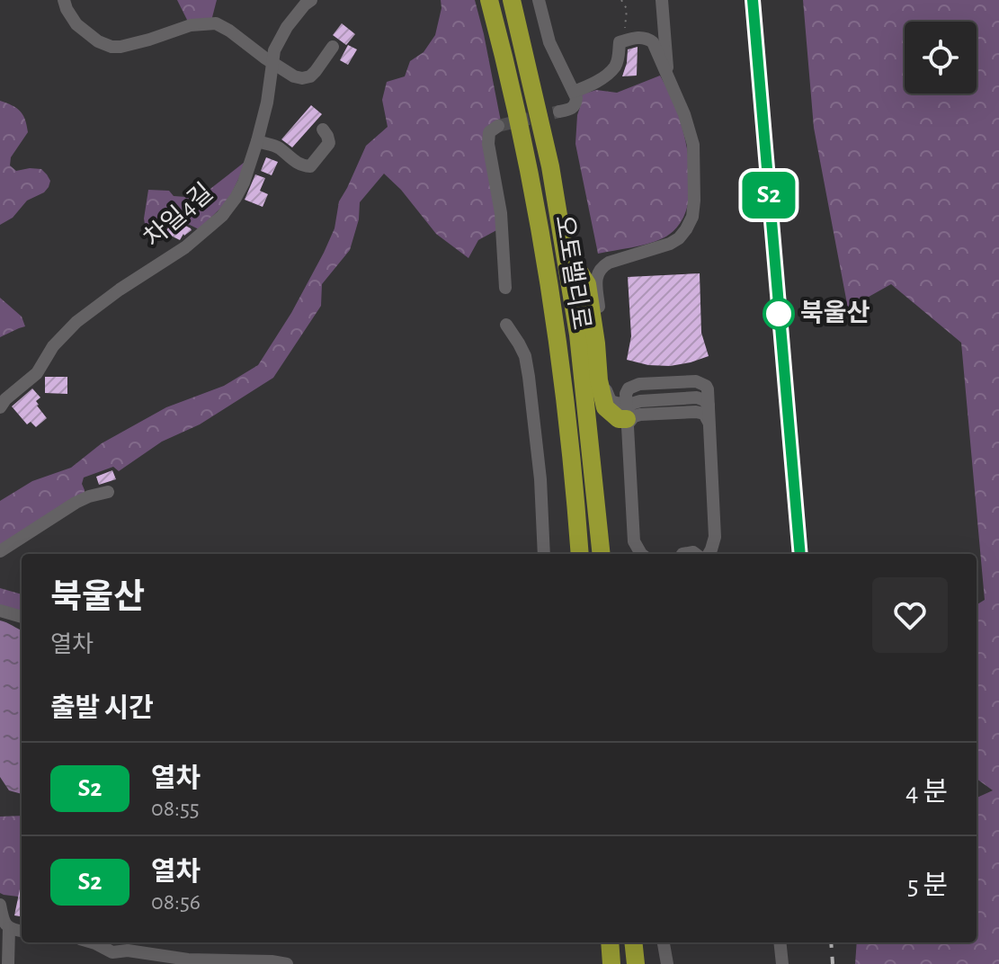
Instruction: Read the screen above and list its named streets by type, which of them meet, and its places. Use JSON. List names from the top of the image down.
{
  "streets": {
    "highway": ["오토밸리로"],
    "street": ["차일4길"]
  },
  "places": ["북울산"],
  "page": {
    "on_map": "S2",
    "heading": [
      ["북울산", "열차"],
      "출발 시간"
    ],
    "list": [
      {
        "mark": "S2",
        "name": "열차",
        "note": "08:55",
        "value": "4 분"
      },
      {
        "mark": "S2",
        "name": "열차",
        "note": "08:56",
        "value": "5 분"
      }
    ]
  }
}
